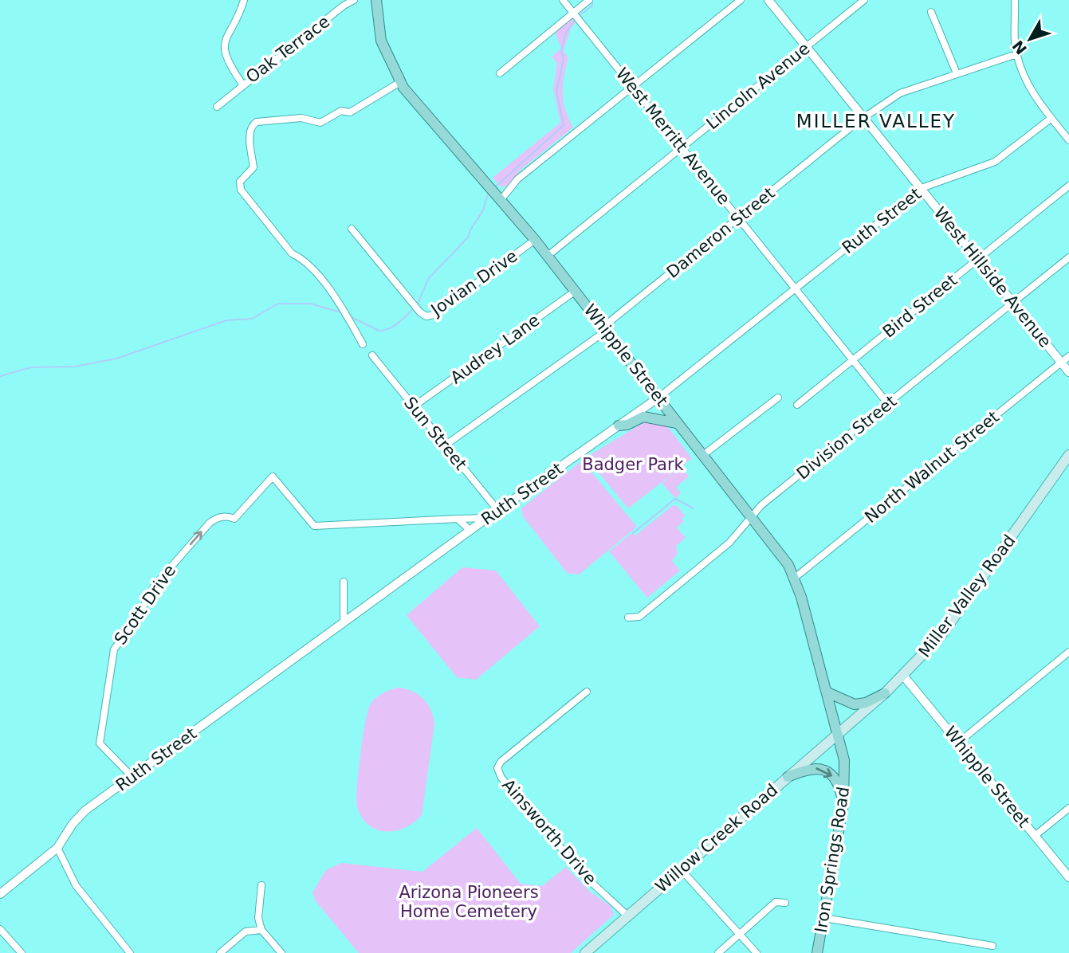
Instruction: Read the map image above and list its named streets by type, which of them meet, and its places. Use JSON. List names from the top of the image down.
{
  "streets": {
    "main road": [
      "Whipple Street",
      "Miller Valley Road",
      "Willow Creek Road",
      "Iron Springs Road"
    ],
    "street": [
      "Oak Terrace",
      "Lincoln Avenue",
      "West Merritt Avenue",
      "Ruth Street",
      "Dameron Street",
      "West Hillside Avenue",
      "Jovian Drive",
      "Bird Street",
      "Audrey Lane",
      "Sun Street",
      "Division Street",
      "North Walnut Street",
      "Scott Drive",
      "Ainsworth Drive"
    ]
  },
  "crossings": [
    ["Lincoln Avenue", "West Merritt Avenue"],
    ["Lincoln Avenue", "West Hillside Avenue"],
    ["Lincoln Avenue", "Whipple Street"],
    ["West Merritt Avenue", "Ruth Street"],
    ["West Merritt Avenue", "Dameron Street"],
    ["West Merritt Avenue", "Bird Street"],
    ["West Merritt Avenue", "Division Street"],
    ["Ruth Street", "West Hillside Avenue"],
    ["Ruth Street", "Whipple Street"],
    ["Ruth Street", "Sun Street"],
    ["Ruth Street", "Scott Drive"],
    ["Dameron Street", "West Hillside Avenue"],
    ["Dameron Street", "Whipple Street"],
    ["Dameron Street", "Sun Street"],
    ["West Hillside Avenue", "Bird Street"],
    ["West Hillside Avenue", "Division Street"],
    ["West Hillside Avenue", "North Walnut Street"],
    ["Jovian Drive", "Whipple Street"],
    ["Audrey Lane", "Whipple Street"],
    ["Audrey Lane", "Sun Street"],
    ["Whipple Street", "Division Street"],
    ["Whipple Street", "North Walnut Street"],
    ["Whipple Street", "Miller Valley Road"],
    ["Whipple Street", "Willow Creek Road"],
    ["Whipple Street", "Iron Springs Road"],
    ["Miller Valley Road", "Willow Creek Road"],
    ["Ainsworth Drive", "Willow Creek Road"],
    ["Willow Creek Road", "Iron Springs Road"]
  ],
  "districts": ["MILLER VALLEY"],
  "parks": ["Badger Park", "Arizona Pioneers Home Cemetery"],
  "north": "bottom left"
}
